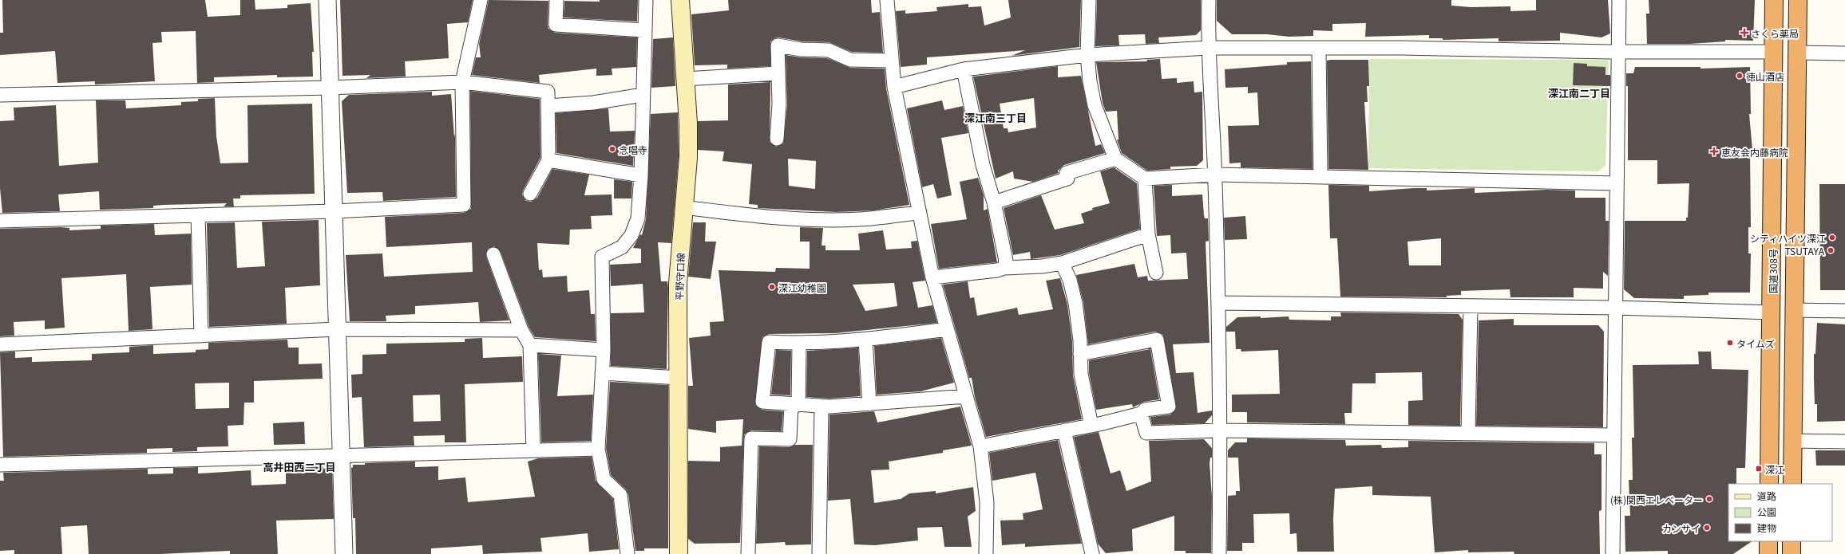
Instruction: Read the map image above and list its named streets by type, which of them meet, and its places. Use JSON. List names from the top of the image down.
{
  "streets": {
    "highway": ["国道308号"],
    "main road": ["平野守口線"]
  },
  "districts": ["深江南二丁目", "深江南三丁目", "高井田西二丁目"],
  "places": {
    "health": ["さくら薬局", "恵友会内藤病院"],
    "other": [
      "徳山酒店",
      "念唱寺",
      "シティハイツ深江",
      "TSUTAYA",
      "深江幼稚園",
      "タイムズ",
      "(株)関西エレベーター",
      "カンサイ"
    ],
    "transit": ["深江"]
  },
  "legend": ["道路", "公園", "建物"]
}
